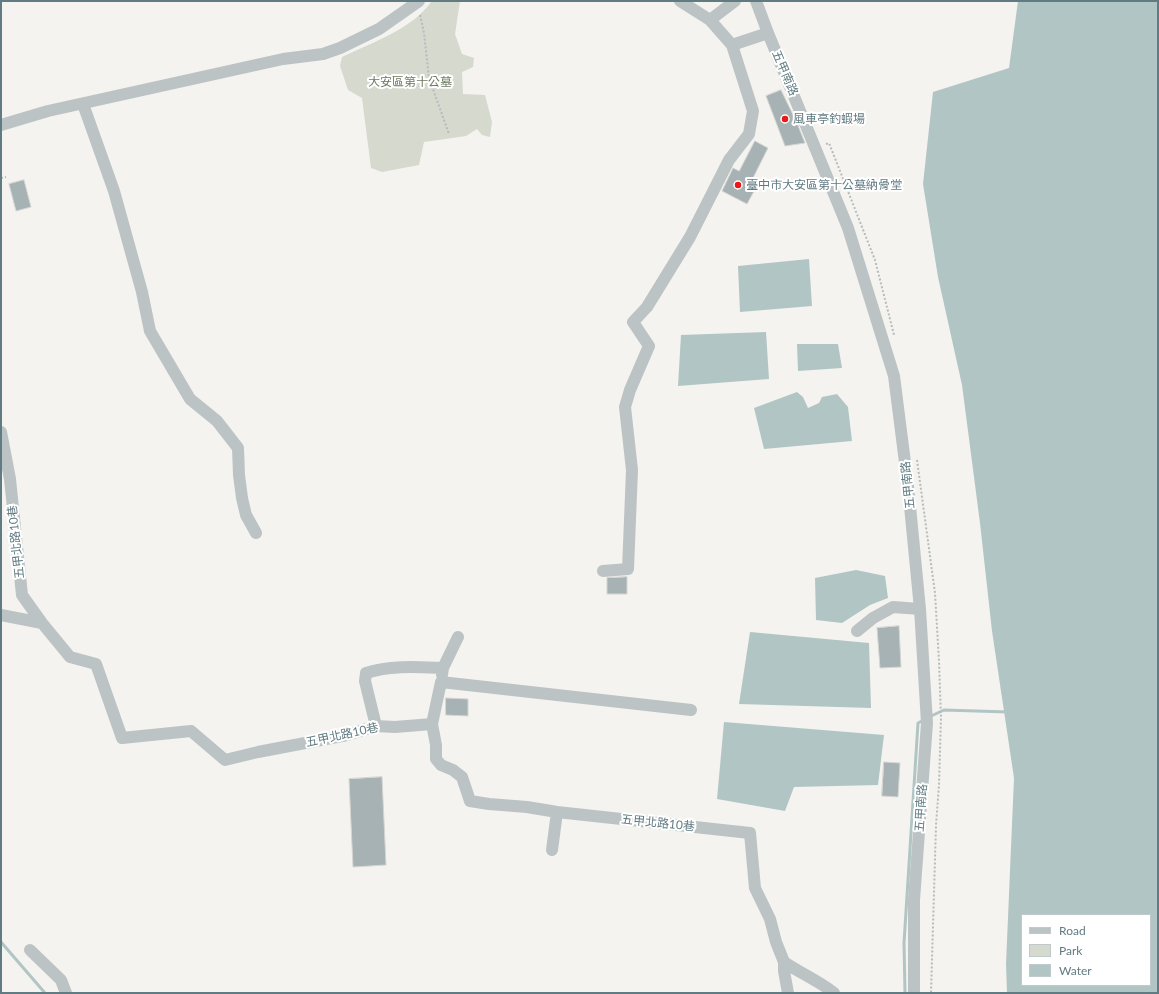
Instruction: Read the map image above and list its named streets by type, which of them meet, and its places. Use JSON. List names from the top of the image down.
{
  "streets": {
    "street": ["五甲南路", "五甲北路10巷"]
  },
  "parks": ["大安區第十公墓"],
  "places": ["風車亭釣蝦場", "臺中市大安區第十公墓納骨堂"],
  "legend": ["Road", "Park", "Water"]
}
